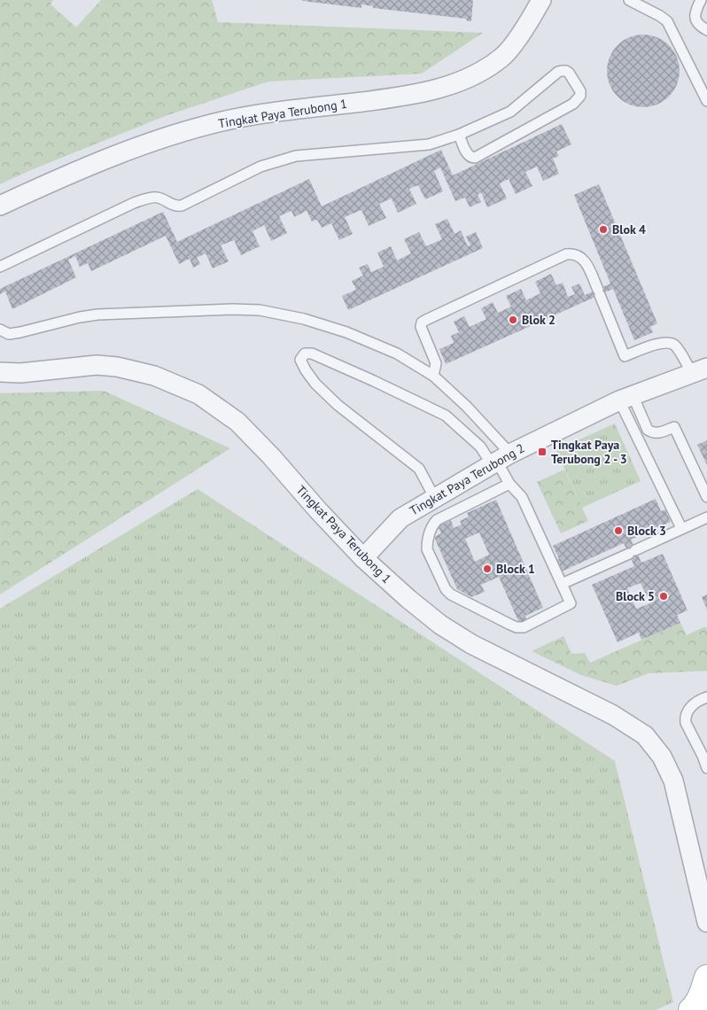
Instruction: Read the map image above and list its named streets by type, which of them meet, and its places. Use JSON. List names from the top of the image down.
{
  "streets": {
    "street": ["Tingkat Paya Terubong 1", "Tingkat Paya Terubong 2"]
  },
  "crossings": [
    ["Tingkat Paya Terubong 1", "Tingkat Paya Terubong 2"]
  ],
  "places": {
    "other": [
      "Blok 4",
      "Blok 2",
      "Block 3",
      "Block 1",
      "Block 5"
    ],
    "transit": ["Tingkat Paya Terubong 2 - 3"]
  }
}
